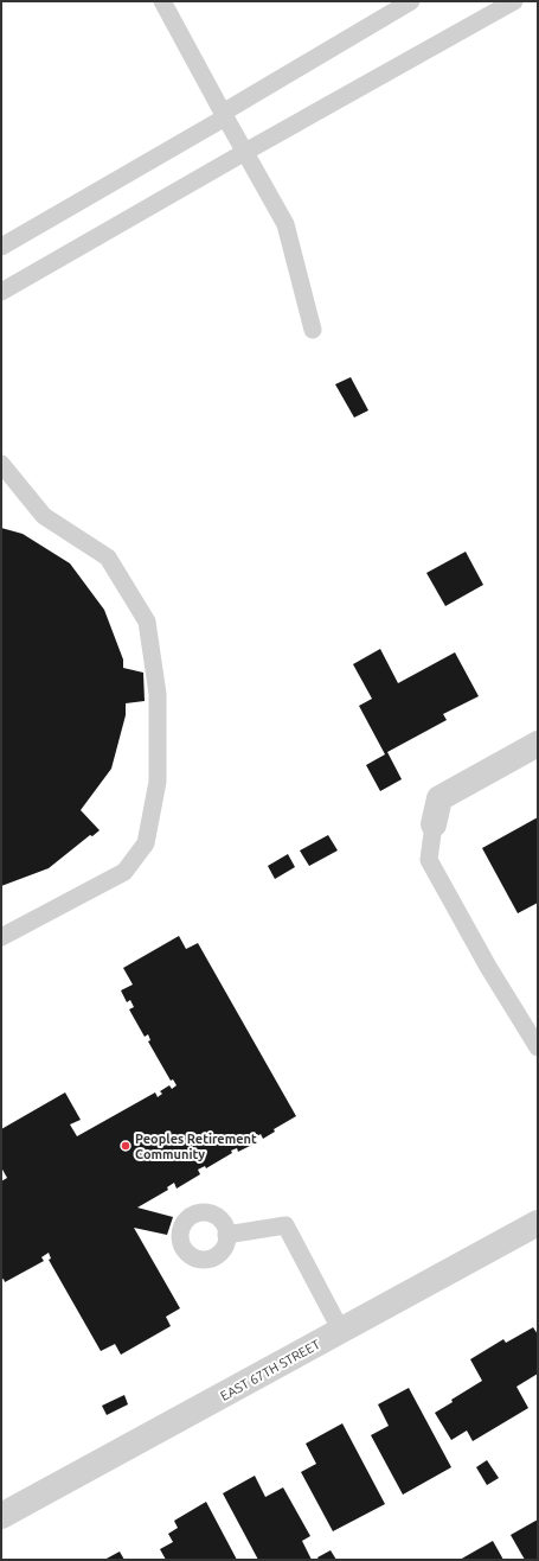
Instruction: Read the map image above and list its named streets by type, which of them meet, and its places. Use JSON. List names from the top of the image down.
{
  "streets": {
    "street": ["EAST 67TH STREET"]
  },
  "places": ["Peoples Retirement Community"]
}
